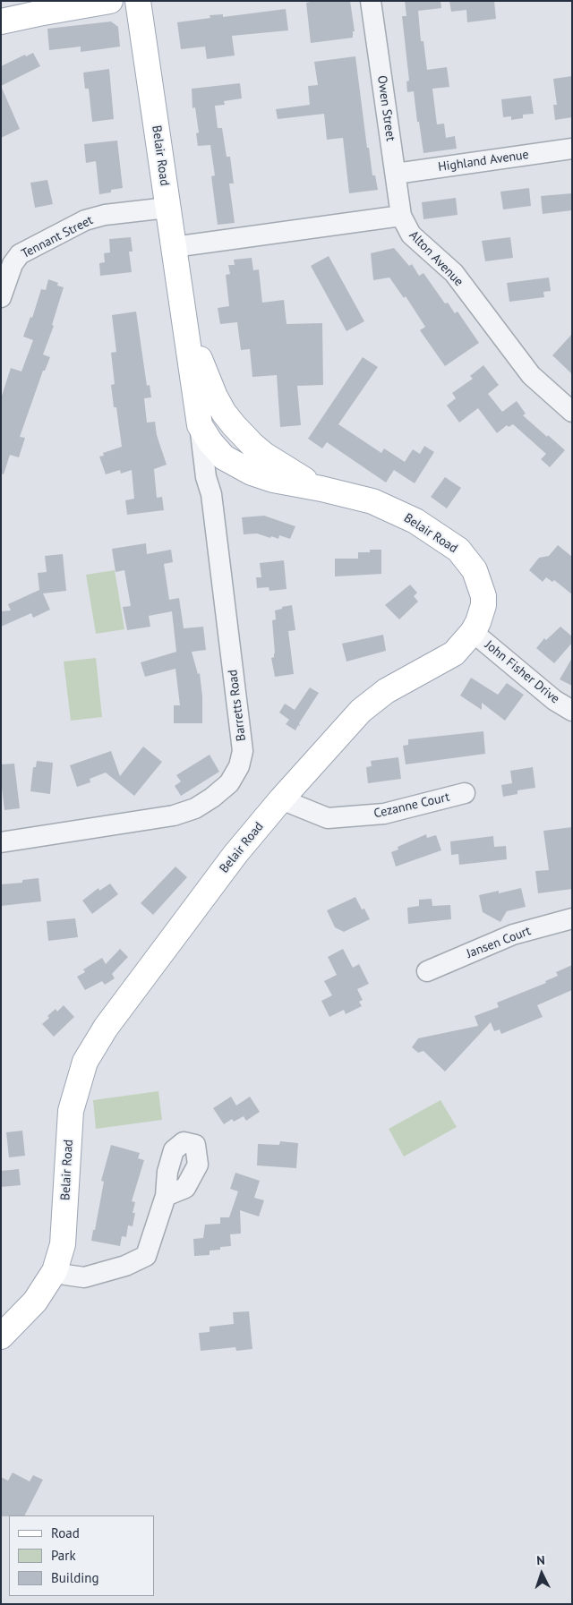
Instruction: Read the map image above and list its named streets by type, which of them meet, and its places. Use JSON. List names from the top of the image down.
{
  "streets": {
    "main road": ["Belair Road"],
    "street": [
      "Owen Street",
      "Highland Avenue",
      "Tennant Street",
      "Alton Avenue",
      "John Fisher Drive",
      "Barretts Road",
      "Cezanne Court",
      "Jansen Court"
    ]
  },
  "crossings": [
    ["Owen Street", "Highland Avenue"],
    ["Owen Street", "Alton Avenue"],
    ["Belair Road", "Tennant Street"],
    ["Belair Road", "John Fisher Drive"],
    ["Belair Road", "Barretts Road"],
    ["Belair Road", "Cezanne Court"]
  ],
  "legend": ["Road", "Park", "Building"],
  "north": "top"
}
